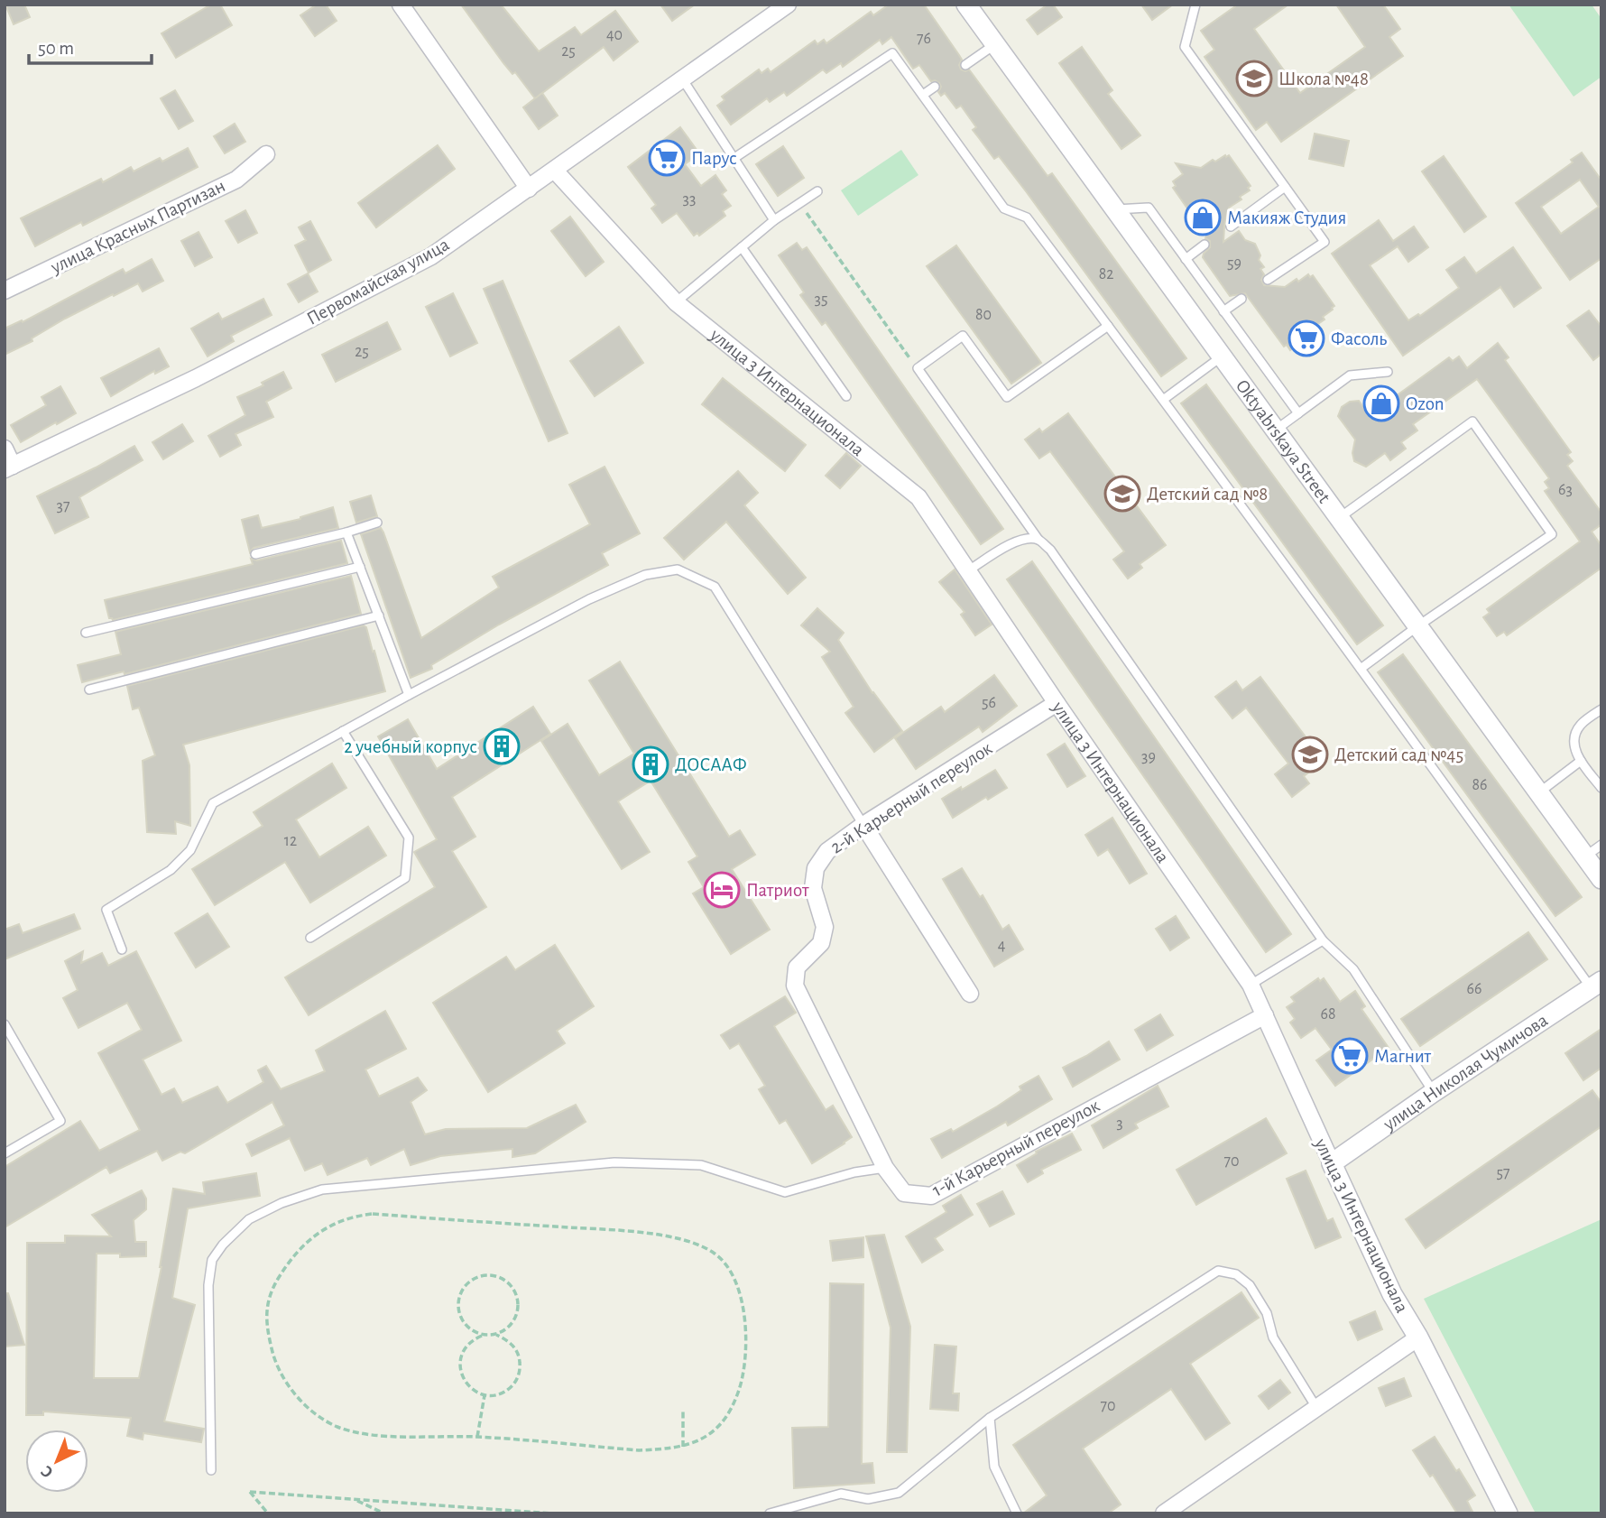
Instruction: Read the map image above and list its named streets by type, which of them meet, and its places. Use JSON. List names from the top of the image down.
{
  "streets": {
    "street": [
      "улица Красных Партизан",
      "Первомайская улица",
      "улица 3 Интернационала",
      "Oktyabrskaya Street",
      "2-й Карьерный переулок",
      "улица Николая Чумичова",
      "1-й Карьерный переулок"
    ]
  },
  "crossings": [
    ["Первомайская улица", "улица 3 Интернационала"],
    ["улица 3 Интернационала", "2-й Карьерный переулок"],
    ["улица 3 Интернационала", "улица Николая Чумичова"],
    ["улица 3 Интернационала", "1-й Карьерный переулок"],
    ["2-й Карьерный переулок", "1-й Карьерный переулок"]
  ],
  "places": {
    "school or university": ["Школа №48", "Детский сад №8", "Детский сад №45"],
    "supermarket": ["Парус", "Фасоль", "Магнит"],
    "shop": ["Макияж Студия", "Ozon"],
    "building": ["2 учебный корпус", "ДОСААФ"],
    "hotel": ["Патриот"]
  },
  "house_numbers": [
    "40",
    "76",
    "25",
    "33",
    "59",
    "82",
    "35",
    "80",
    "25",
    "63",
    "37",
    "56",
    "39",
    "86",
    "12",
    "4",
    "66",
    "68",
    "3",
    "70",
    "57",
    "70"
  ],
  "scale_bar": "50 m",
  "north": "bottom left"
}
